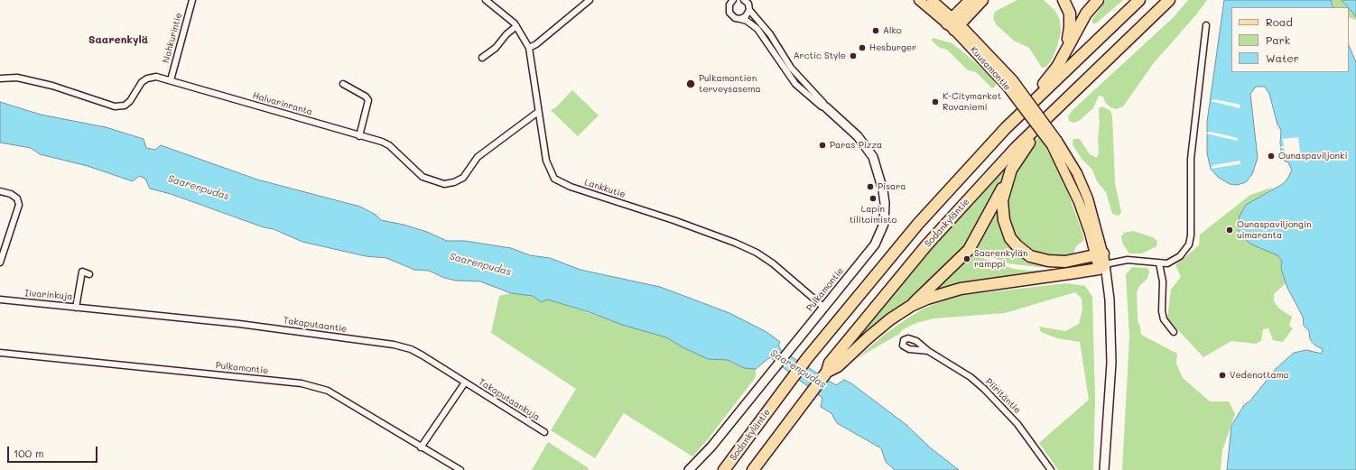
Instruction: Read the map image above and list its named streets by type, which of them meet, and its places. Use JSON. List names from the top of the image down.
{
  "streets": {
    "highway": ["Sodankyläntie"],
    "main road": ["Kuusamontie"],
    "street": [
      "Nahkurintie",
      "Halvarinranta",
      "Lankkutie",
      "Pulkamontie",
      "Iivarinkuja",
      "Takaputaantie",
      "Piiritäntie",
      "Takaputaankuja"
    ]
  },
  "crossings": [
    ["Nahkurintie", "Halvarinranta"],
    ["Halvarinranta", "Lankkutie"],
    ["Lankkutie", "Pulkamontie"],
    ["Iivarinkuja", "Takaputaantie"],
    ["Takaputaantie", "Takaputaankuja"]
  ],
  "districts": ["Saarenkylä"],
  "water": ["Saarenpudas"],
  "places": [
    "Alko",
    "Hesburger",
    "Arctic Style",
    "Pulkamontien terveysasema",
    "K-Citymarket Rovaniemi",
    "Paras Pizza",
    "Ounaspaviljonki",
    "Pisara",
    "Lapin tilitoimisto",
    "Ounaspaviljongin uimaranta",
    "Saarenkylän ramppi",
    "Vedenottamo"
  ],
  "legend": ["Road", "Park", "Water"],
  "scale_bar": "100 m"
}
